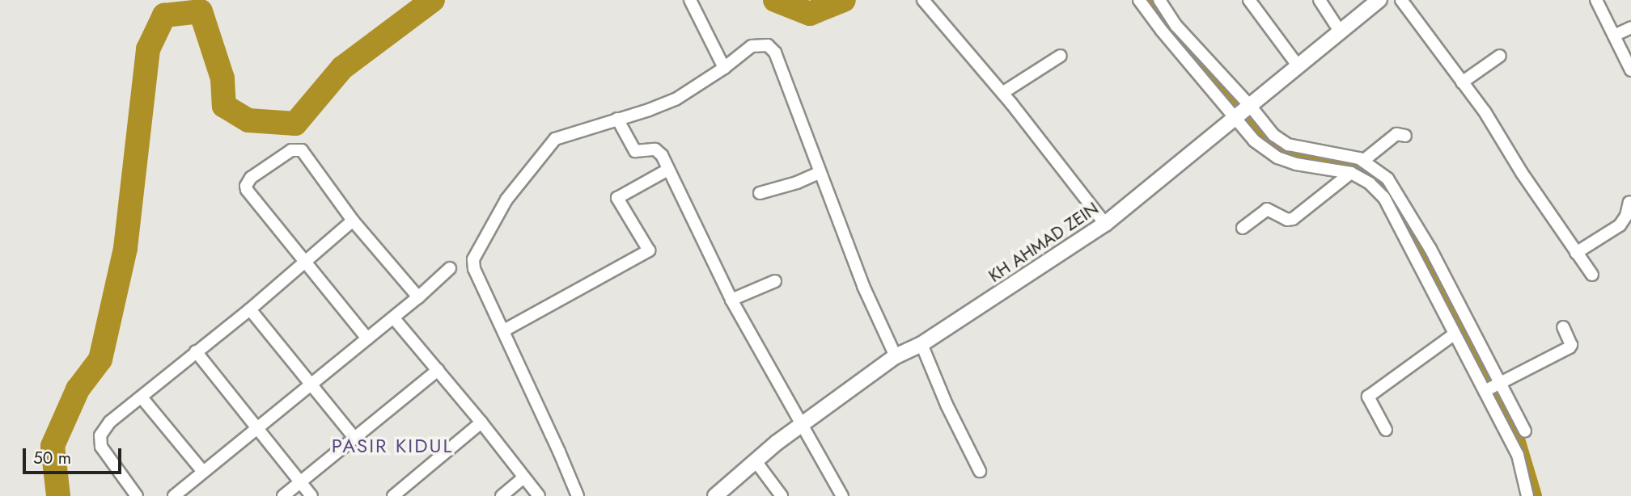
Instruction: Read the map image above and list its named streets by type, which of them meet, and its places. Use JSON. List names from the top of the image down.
{
  "streets": {
    "street": ["KH AHMAD ZEIN"]
  },
  "districts": ["PASIR KIDUL"],
  "scale_bar": "50 m"
}
